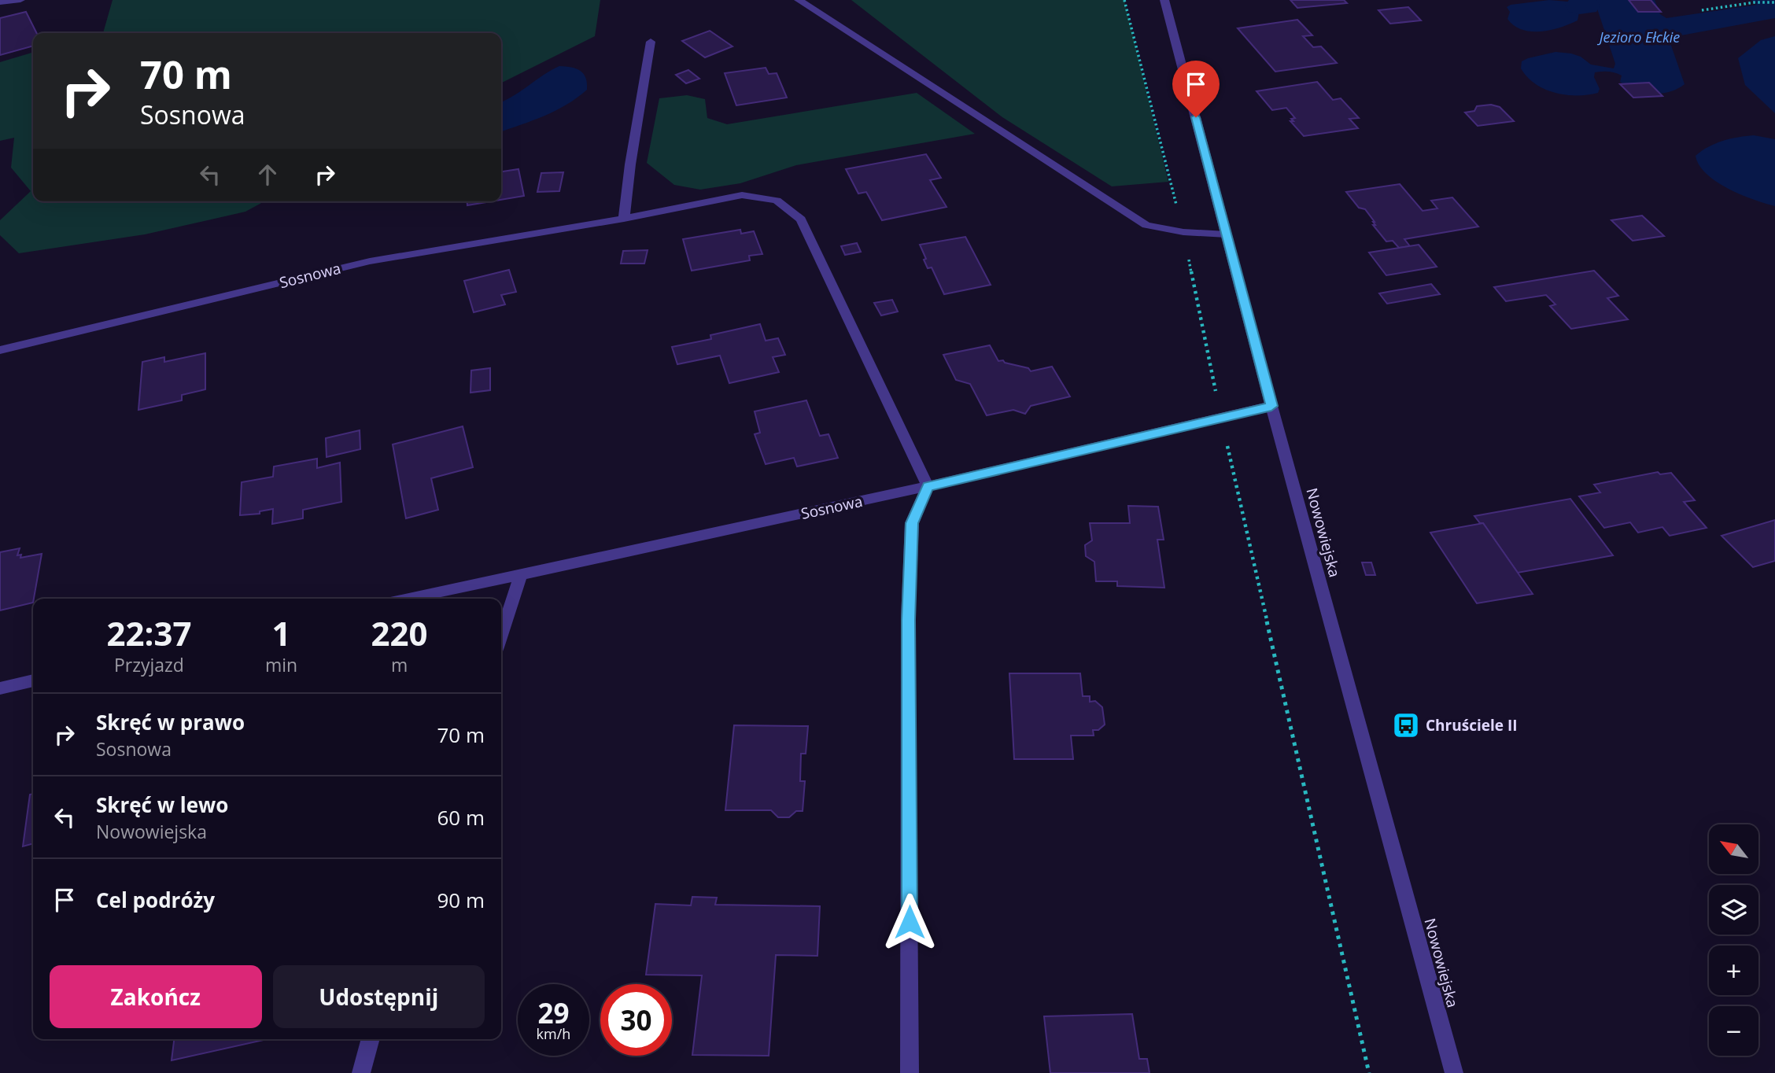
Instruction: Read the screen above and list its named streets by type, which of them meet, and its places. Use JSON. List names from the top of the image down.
{
  "streets": {
    "street": ["Sosnowa", "Nowowiejska"]
  },
  "crossings": [
    ["Sosnowa", "Nowowiejska"]
  ],
  "water": ["Jezioro Ełckie"],
  "places": {
    "bus stop": ["Chruściele II"]
  },
  "north": "top left",
  "page": {
    "turn": ["70 m", "Sosnowa"],
    "eta": [
      "22:37",
      "Przyjazd",
      "1",
      "min",
      "220",
      "m"
    ],
    "list": [
      {
        "name": "Skręć w prawo",
        "note": "Sosnowa",
        "value": "70 m"
      },
      {
        "name": "Skręć w lewo",
        "note": "Nowowiejska",
        "value": "60 m"
      },
      {
        "name": "Cel podróży",
        "value": "90 m"
      }
    ],
    "map_buttons": ["+", "−"],
    "buttons": ["Zakończ", "Udostępnij"],
    "speed": "29 km/h",
    "limit": "30"
  }
}
